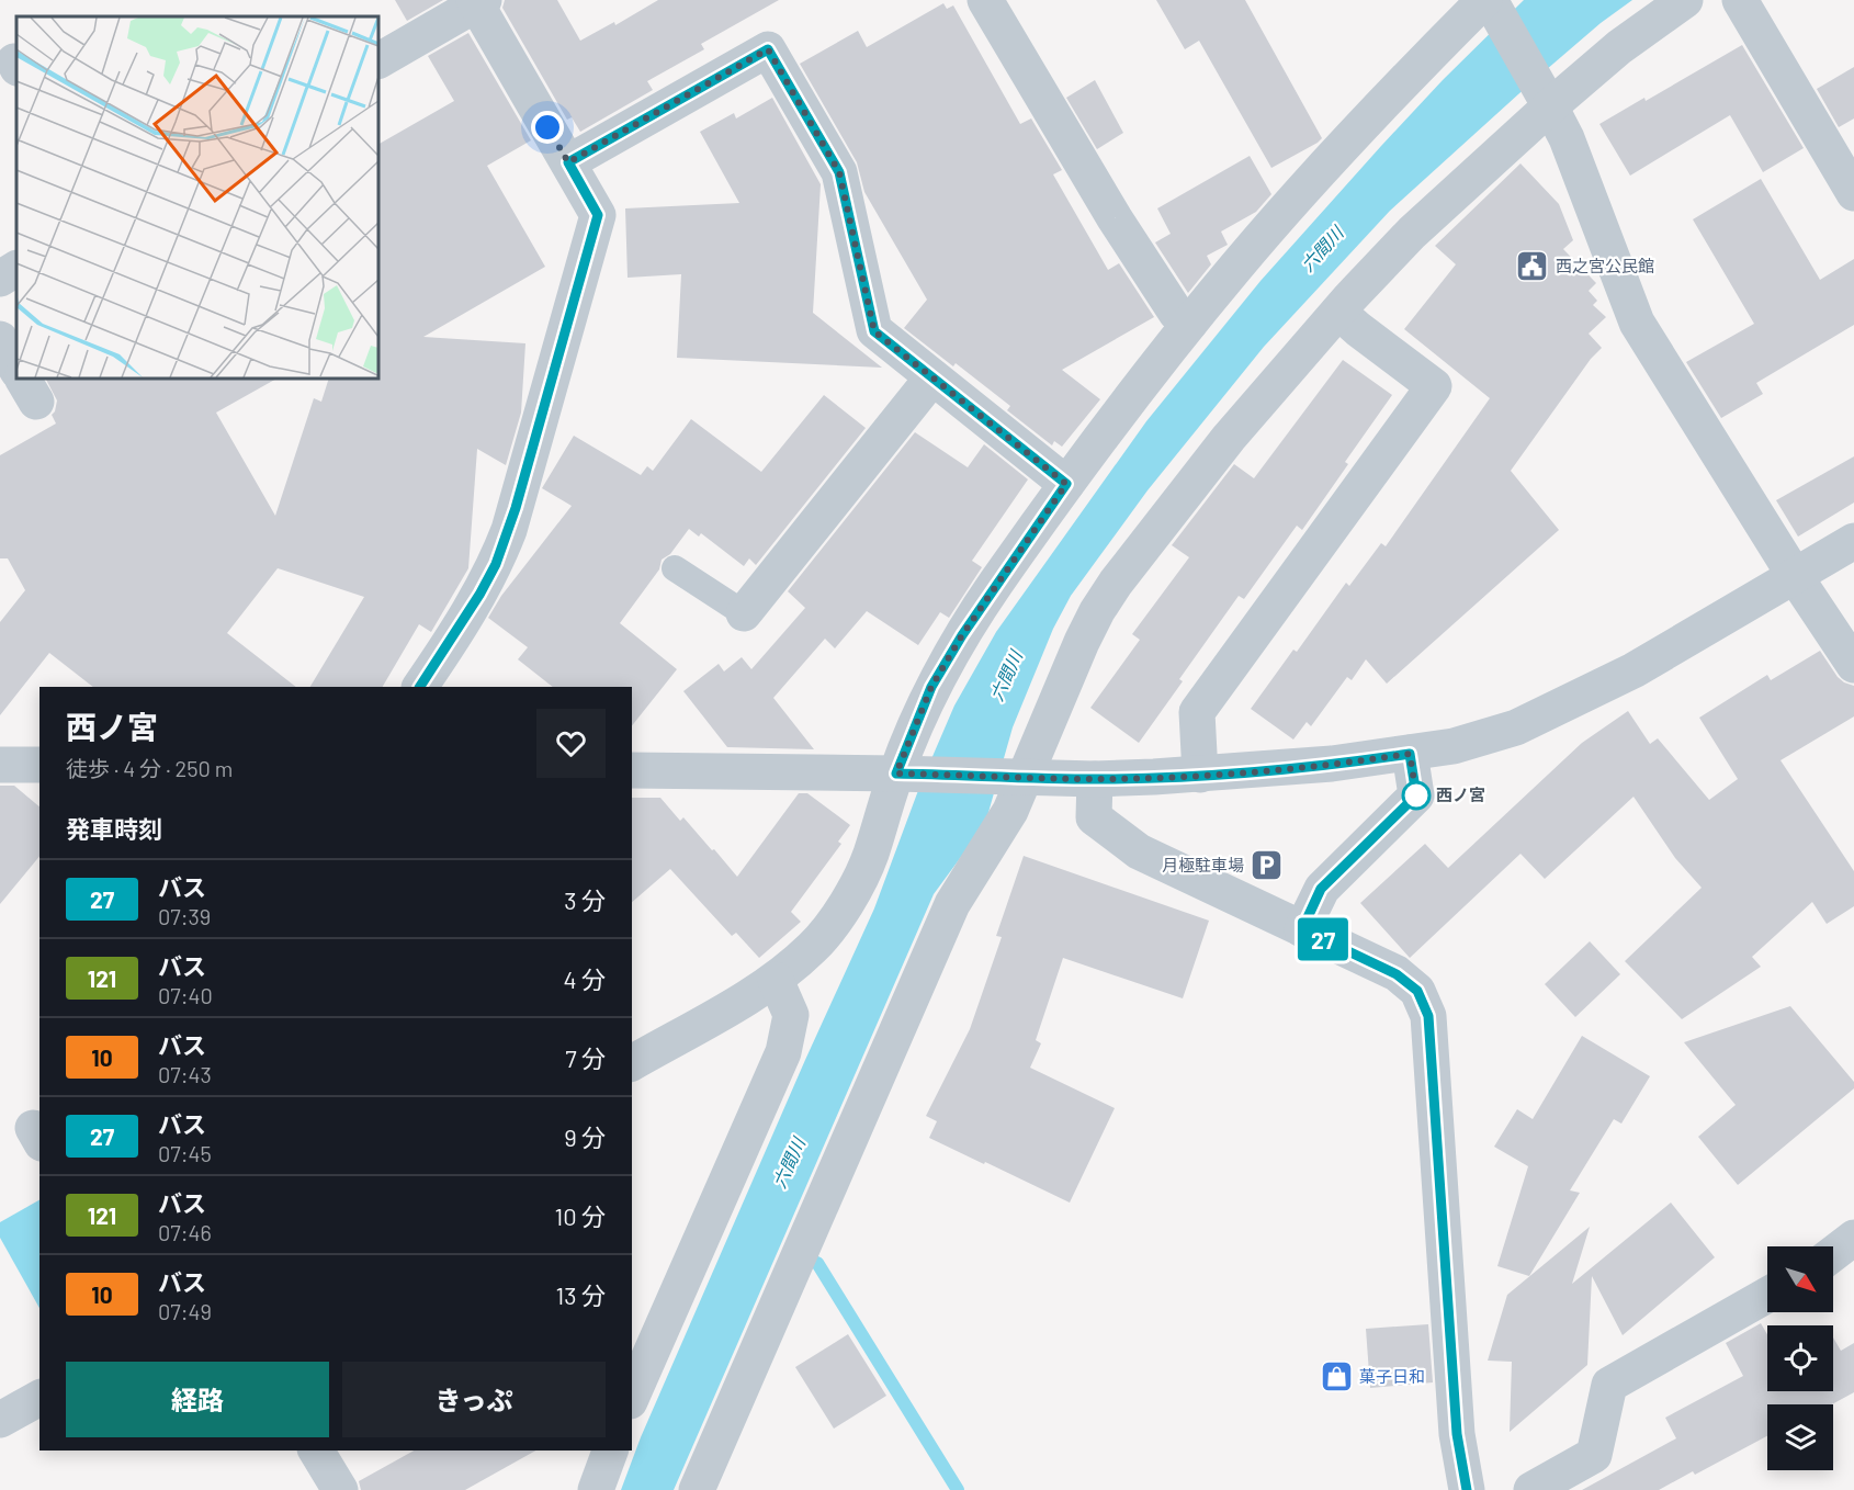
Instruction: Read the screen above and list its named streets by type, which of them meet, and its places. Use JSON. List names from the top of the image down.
{
  "water": ["六間川"],
  "places": {
    "public building": ["西之宮公民館"],
    "other": ["西ノ宮"],
    "parking": ["月極駐車場"],
    "shop": ["菓子日和"]
  },
  "lines": ["bus line 27"],
  "north": "bottom right",
  "page": {
    "on_map": "27",
    "heading": [
      ["西ノ宮", "徒歩 · 4 分 · 250 m"],
      "発車時刻"
    ],
    "list": [
      {
        "mark": "27",
        "name": "バス",
        "note": "07:39",
        "value": "3 分"
      },
      {
        "mark": "121",
        "name": "バス",
        "note": "07:40",
        "value": "4 分"
      },
      {
        "mark": "10",
        "name": "バス",
        "note": "07:43",
        "value": "7 分"
      },
      {
        "mark": "27",
        "name": "バス",
        "note": "07:45",
        "value": "9 分"
      },
      {
        "mark": "121",
        "name": "バス",
        "note": "07:46",
        "value": "10 分"
      },
      {
        "mark": "10",
        "name": "バス",
        "note": "07:49",
        "value": "13 分"
      }
    ],
    "buttons": ["経路", "きっぷ"]
  }
}
